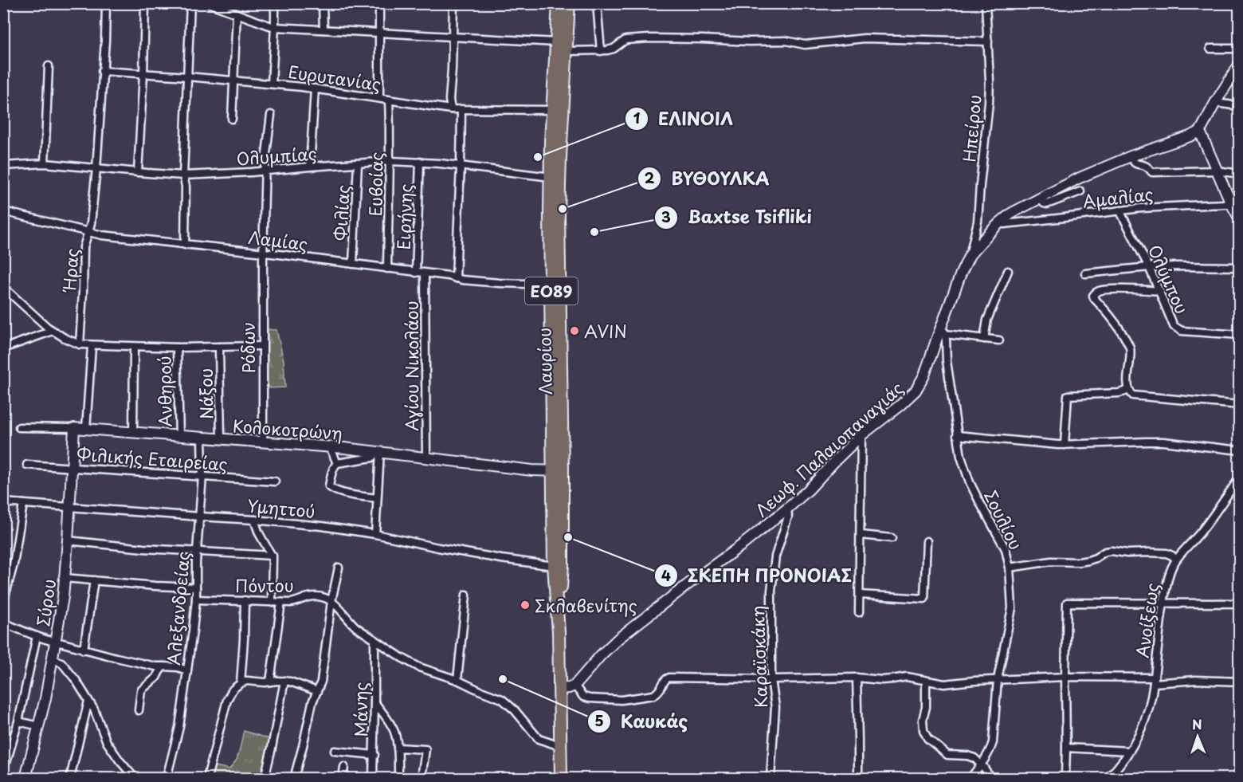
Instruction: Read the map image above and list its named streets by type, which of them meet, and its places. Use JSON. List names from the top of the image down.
{
  "streets": {
    "main road": ["ΕΟ89", "Λαυρίου"],
    "street": [
      "Ευρυτανίας",
      "Ηπείρου",
      "Ολυμπίας",
      "Ευβοίας",
      "Αμαλίας",
      "Φιλίας",
      "Ειρήνης",
      "Λαμίας",
      "Ήρας",
      "Ολύμπου",
      "Ρόδων",
      "Αγίου Νικολάου",
      "Ανθηρού",
      "Νάξου",
      "Κολοκοτρώνη",
      "Λεωφ. Παλαιοπαναγιάς",
      "Φιλικής Εταιρείας",
      "Υμηττού",
      "Σουλίου",
      "Πόντου",
      "Σύρου",
      "Αλεξανδρείας",
      "Ανοίξεως",
      "Καραϊσκάκη",
      "Μάνης"
    ]
  },
  "crossings": [
    ["Ευρυτανίας", "Ευβοίας"],
    ["Ευρυτανίας", "Ήρας"],
    ["Ευρυτανίας", "Λαυρίου"],
    ["Ηπείρου", "Λεωφ. Παλαιοπαναγιάς"],
    ["Ολυμπίας", "Ευβοίας"],
    ["Ολυμπίας", "Φιλίας"],
    ["Ολυμπίας", "Ειρήνης"],
    ["Ολυμπίας", "Ήρας"],
    ["Ολυμπίας", "Ρόδων"],
    ["Ολυμπίας", "Λαυρίου"],
    ["Ευβοίας", "Λαμίας"],
    ["Αμαλίας", "Ολύμπου"],
    ["Αμαλίας", "Λεωφ. Παλαιοπαναγιάς"],
    ["Φιλίας", "Λαμίας"],
    ["Ειρήνης", "Λαμίας"],
    ["Λαμίας", "Ήρας"],
    ["Λαμίας", "Ρόδων"],
    ["Λαμίας", "Λαυρίου"],
    ["Λαμίας", "Αγίου Νικολάου"],
    ["Ρόδων", "Κολοκοτρώνη"],
    ["Λαυρίου", "Κολοκοτρώνη"],
    ["Λαυρίου", "Υμηττού"],
    ["Αγίου Νικολάου", "Κολοκοτρώνη"],
    ["Ανθηρού", "Κολοκοτρώνη"],
    ["Νάξου", "Κολοκοτρώνη"],
    ["Κολοκοτρώνη", "Σύρου"],
    ["Κολοκοτρώνη", "Αλεξανδρείας"],
    ["Λεωφ. Παλαιοπαναγιάς", "Σουλίου"],
    ["Λεωφ. Παλαιοπαναγιάς", "Καραϊσκάκη"],
    ["Φιλικής Εταιρείας", "Σύρου"],
    ["Φιλικής Εταιρείας", "Αλεξανδρείας"],
    ["Υμηττού", "Σύρου"],
    ["Υμηττού", "Αλεξανδρείας"],
    ["Πόντου", "Αλεξανδρείας"]
  ],
  "places": [
    "ΕΛΙΝΟΙΛ",
    "ΒΥΘΟΥΛΚΑ",
    "Baxtse Tsifliki",
    "AVIN",
    "ΣΚΕΠΗ ΠΡΟΝΟΙΑΣ",
    "Σκλαβενίτης",
    "Καυκάς"
  ],
  "north": "top"
}
